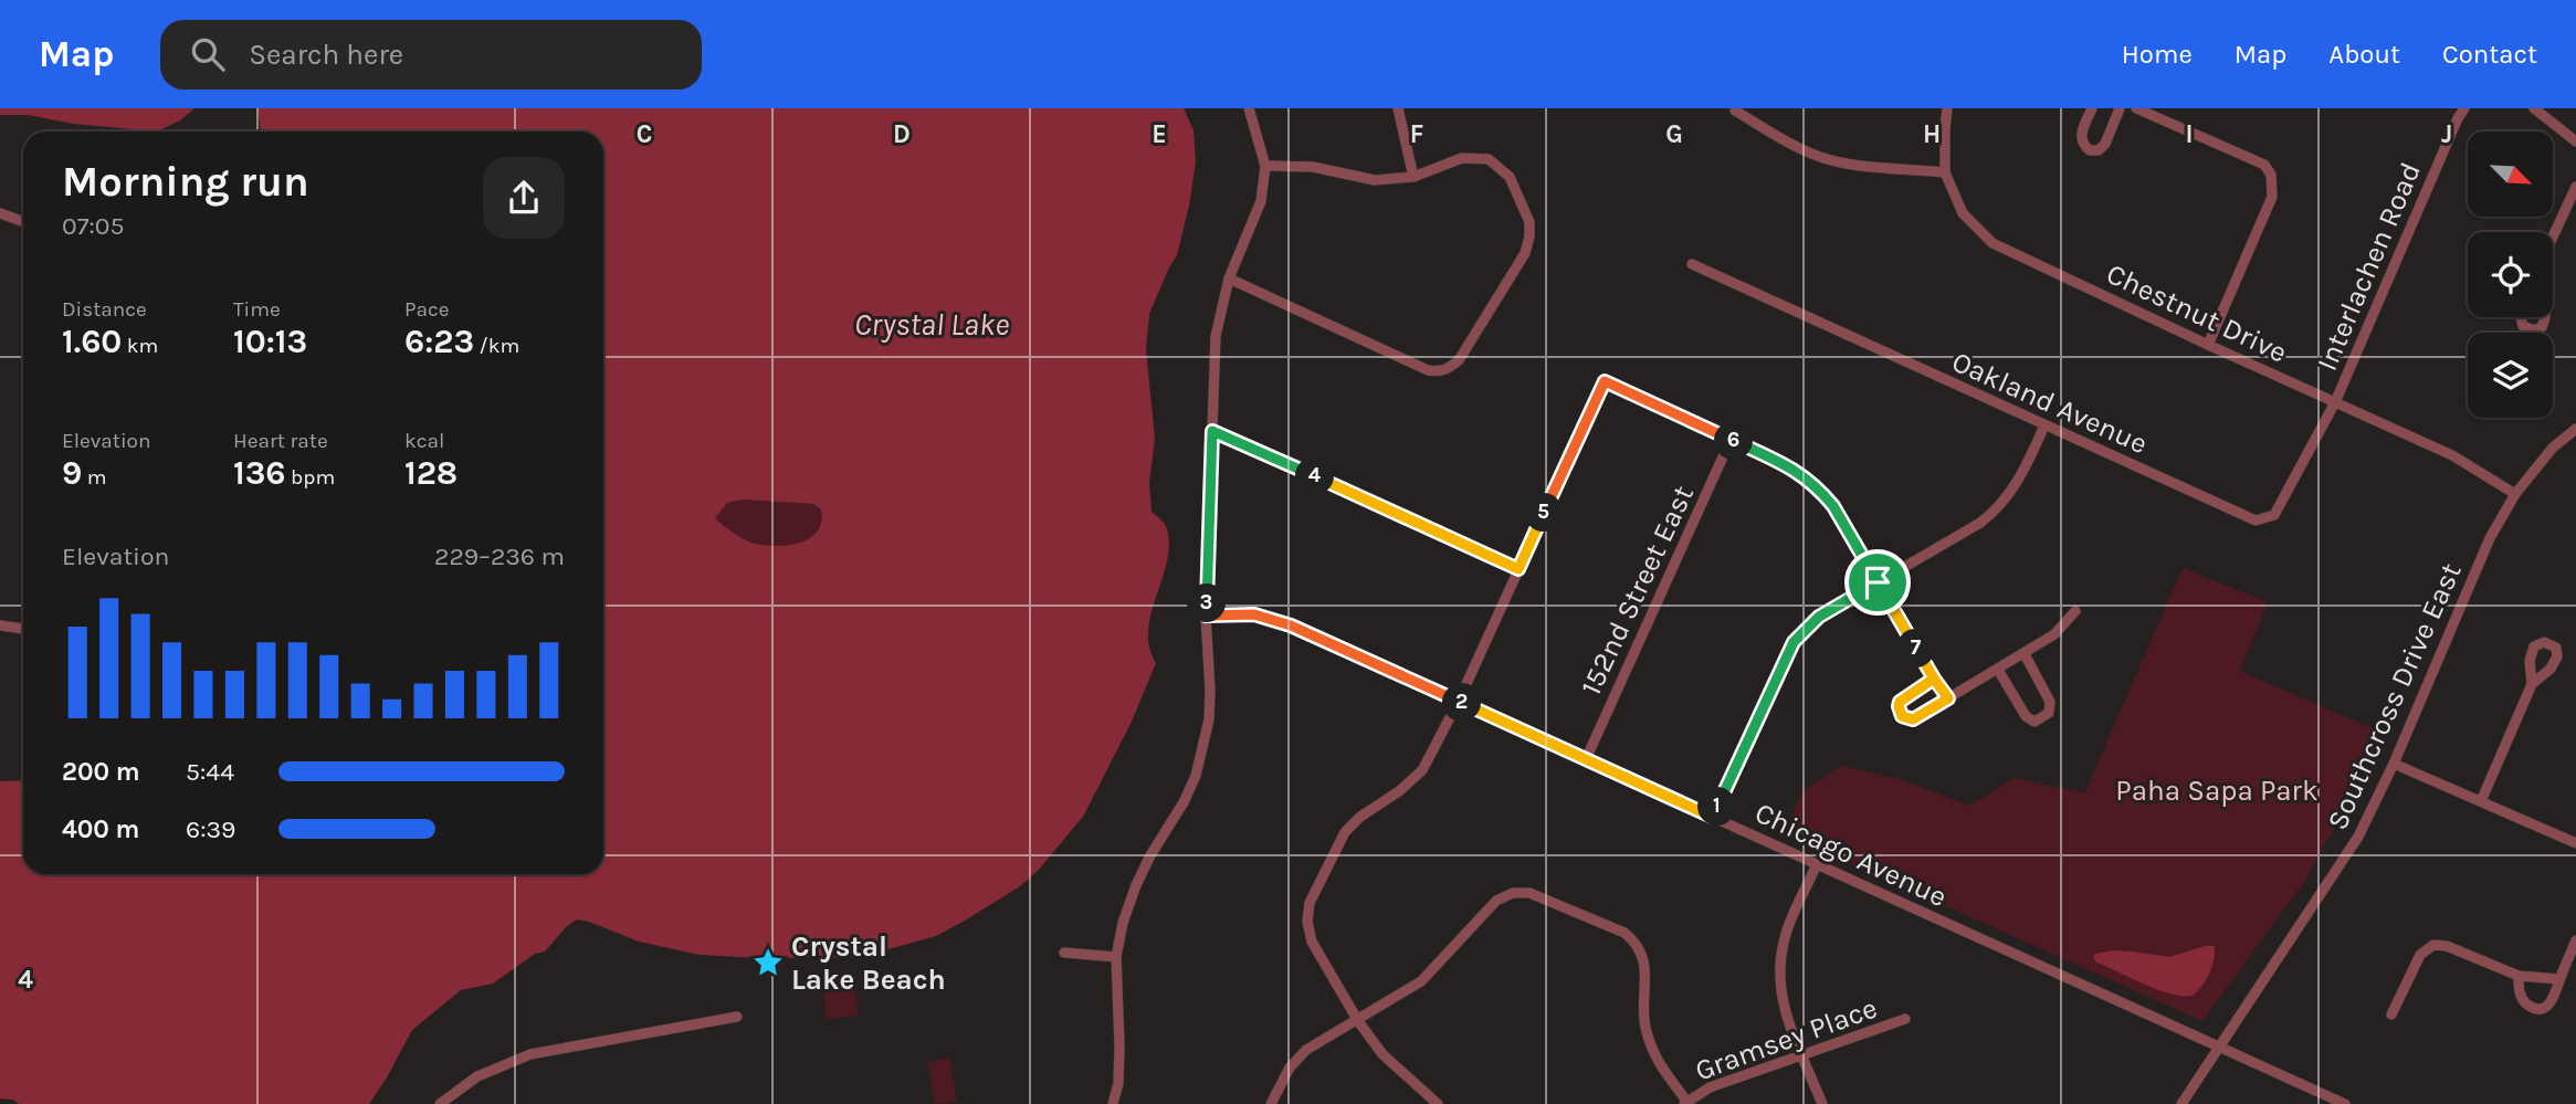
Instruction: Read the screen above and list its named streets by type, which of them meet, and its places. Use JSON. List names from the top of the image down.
{
  "streets": {
    "street": [
      "Interlachen Road",
      "Chestnut Drive",
      "Oakland Avenue",
      "152nd Street East",
      "Southcross Drive East",
      "Chicago Avenue",
      "Gramsey Place"
    ]
  },
  "crossings": [
    ["Interlachen Road", "Chestnut Drive"],
    ["Interlachen Road", "Oakland Avenue"],
    ["Chestnut Drive", "Oakland Avenue"],
    ["Chestnut Drive", "Southcross Drive East"],
    ["152nd Street East", "Chicago Avenue"],
    ["Southcross Drive East", "Chicago Avenue"]
  ],
  "water": ["Crystal Lake"],
  "parks": ["Paha Sapa Park"],
  "places": {
    "place": ["Crystal Lake Beach"]
  },
  "north": "bottom right",
  "page": {
    "header": "Map",
    "search": "Search here",
    "nav": [
      "Home",
      "Map",
      "About",
      "Contact"
    ],
    "heading": ["Morning run", "07:05"],
    "stats": [
      ["Distance", "1.60 km"],
      ["Time", "10:13"],
      ["Pace", "6:23 /km"],
      ["Elevation", "9 m"],
      ["Heart rate", "136 bpm"],
      ["kcal", "128"]
    ],
    "pins": [
      "6",
      "4",
      "5",
      "3",
      "7",
      "2",
      "1"
    ],
    "chart": ["Elevation", "229–236 m"],
    "list": [
      {
        "name": "200 m",
        "note": "5:44"
      },
      {
        "name": "400 m",
        "note": "6:39"
      }
    ]
  },
  "grid": {
    "columns": [
      "C",
      "D",
      "E",
      "F",
      "G",
      "H",
      "I",
      "J"
    ],
    "rows": ["4"]
  }
}
